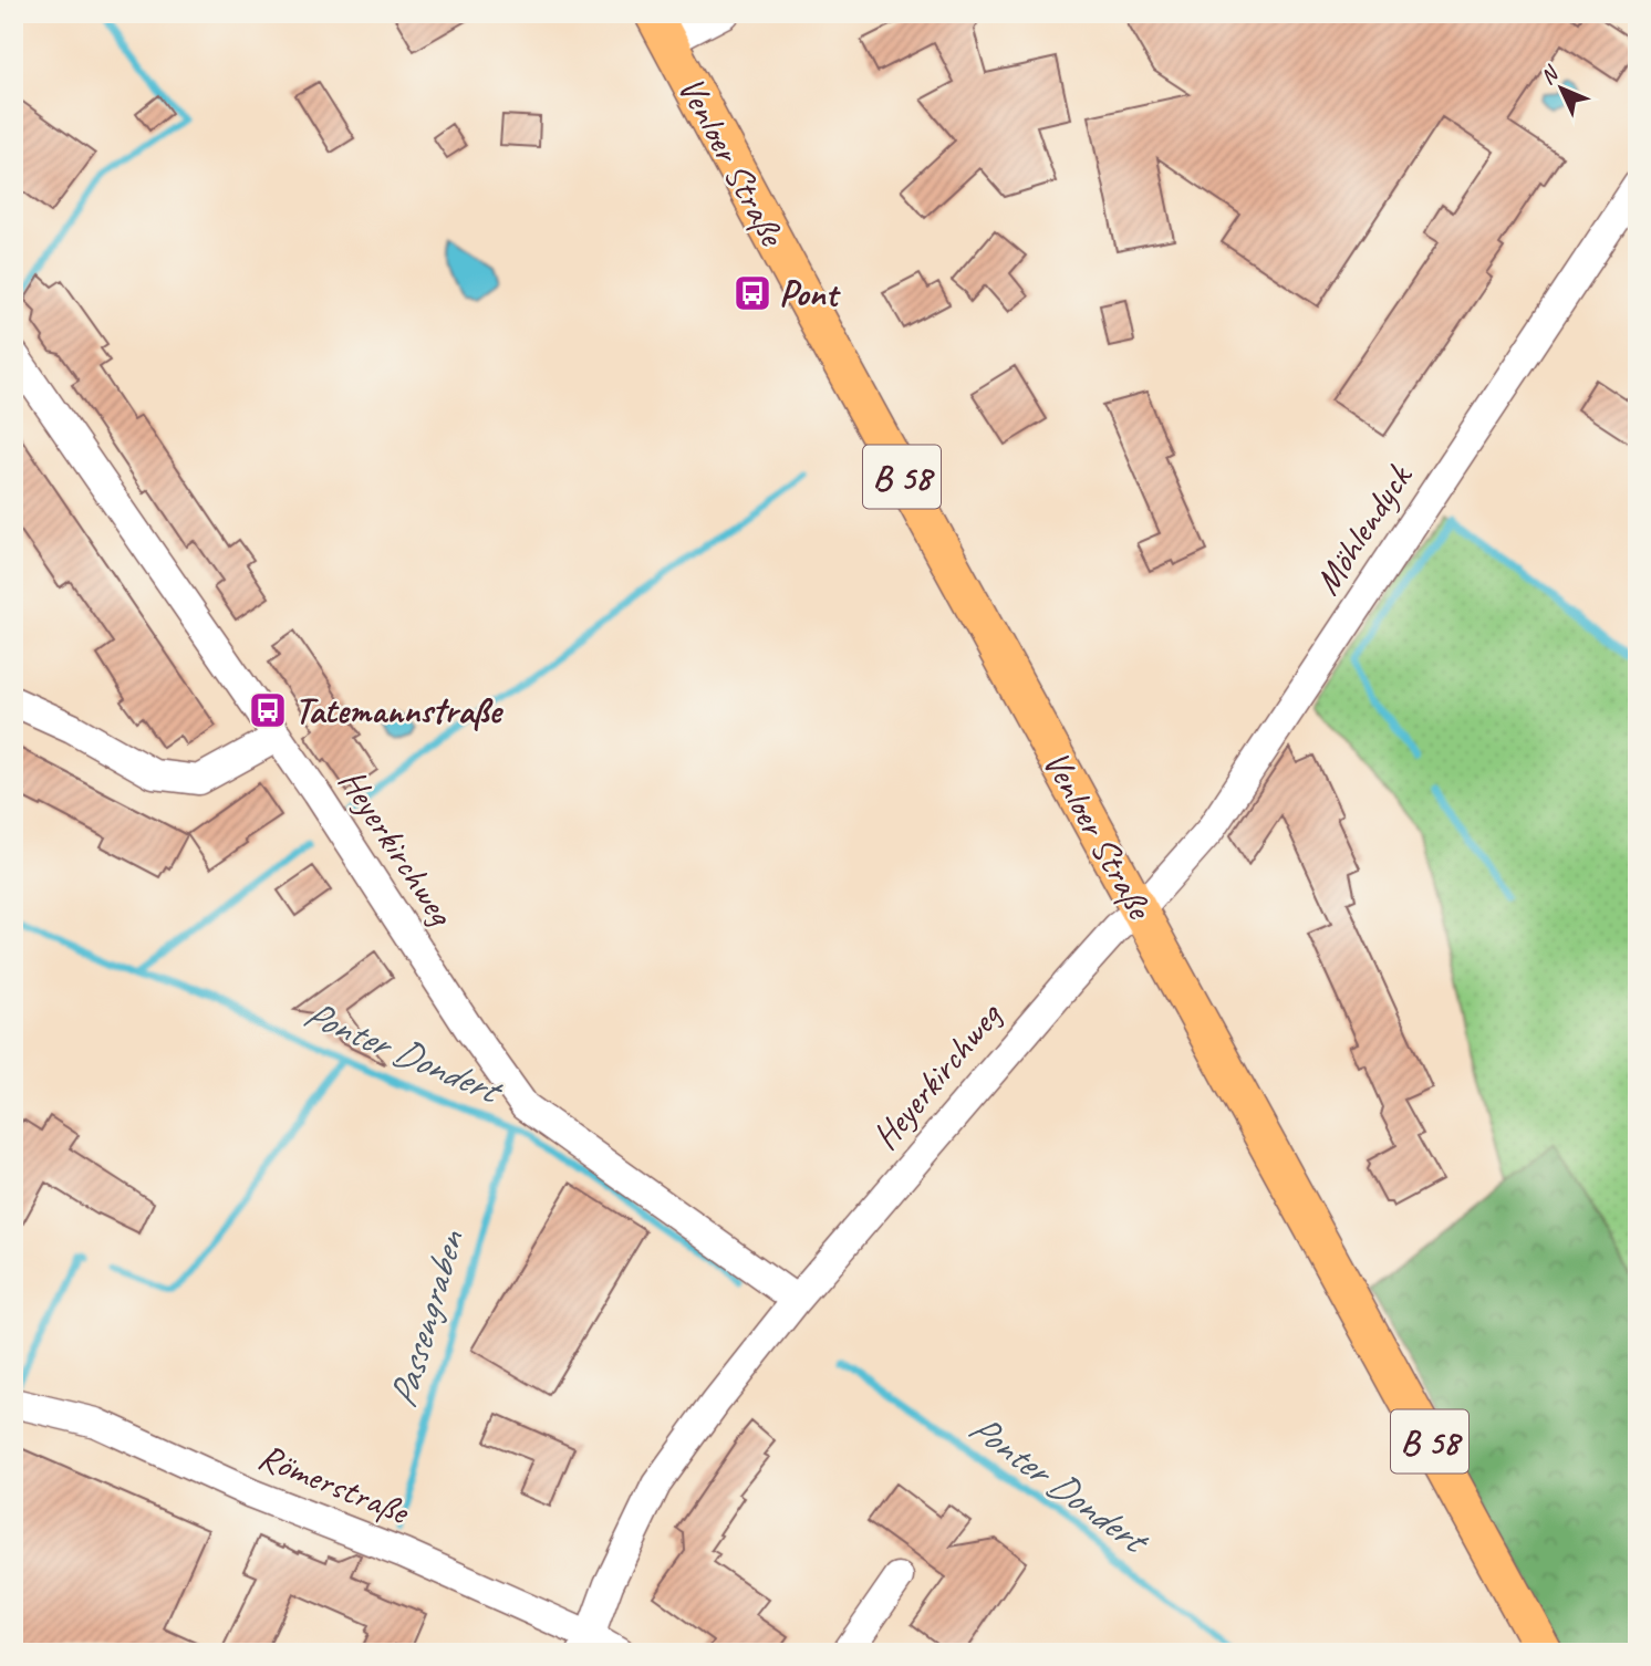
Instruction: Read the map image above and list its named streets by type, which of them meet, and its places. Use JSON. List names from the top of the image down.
{
  "streets": {
    "main road": ["Venloer Straße", "B 58"],
    "street": ["Möhlendyck", "Heyerkirchweg", "Römerstraße"]
  },
  "crossings": [
    ["Venloer Straße", "Möhlendyck"],
    ["Venloer Straße", "Heyerkirchweg"],
    ["Möhlendyck", "Heyerkirchweg"],
    ["Heyerkirchweg", "Römerstraße"]
  ],
  "water": ["Ponter Dondert", "Passengraben"],
  "places": {
    "bus stop": ["Pont", "Tatemannstraße"]
  },
  "north": "top left"
}
